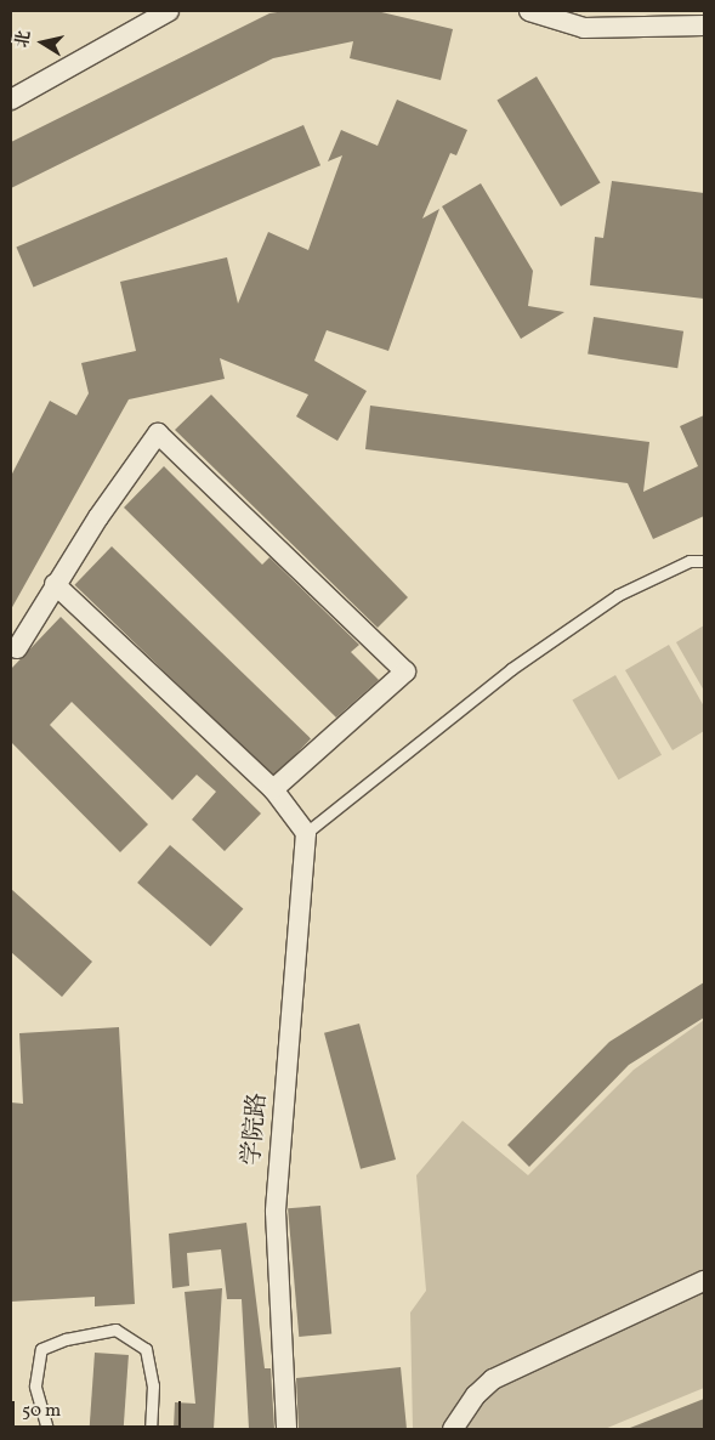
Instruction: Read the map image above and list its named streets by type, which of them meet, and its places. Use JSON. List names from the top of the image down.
{
  "streets": {
    "street": ["学院路"]
  },
  "scale_bar": "50 m",
  "north": "left"
}
